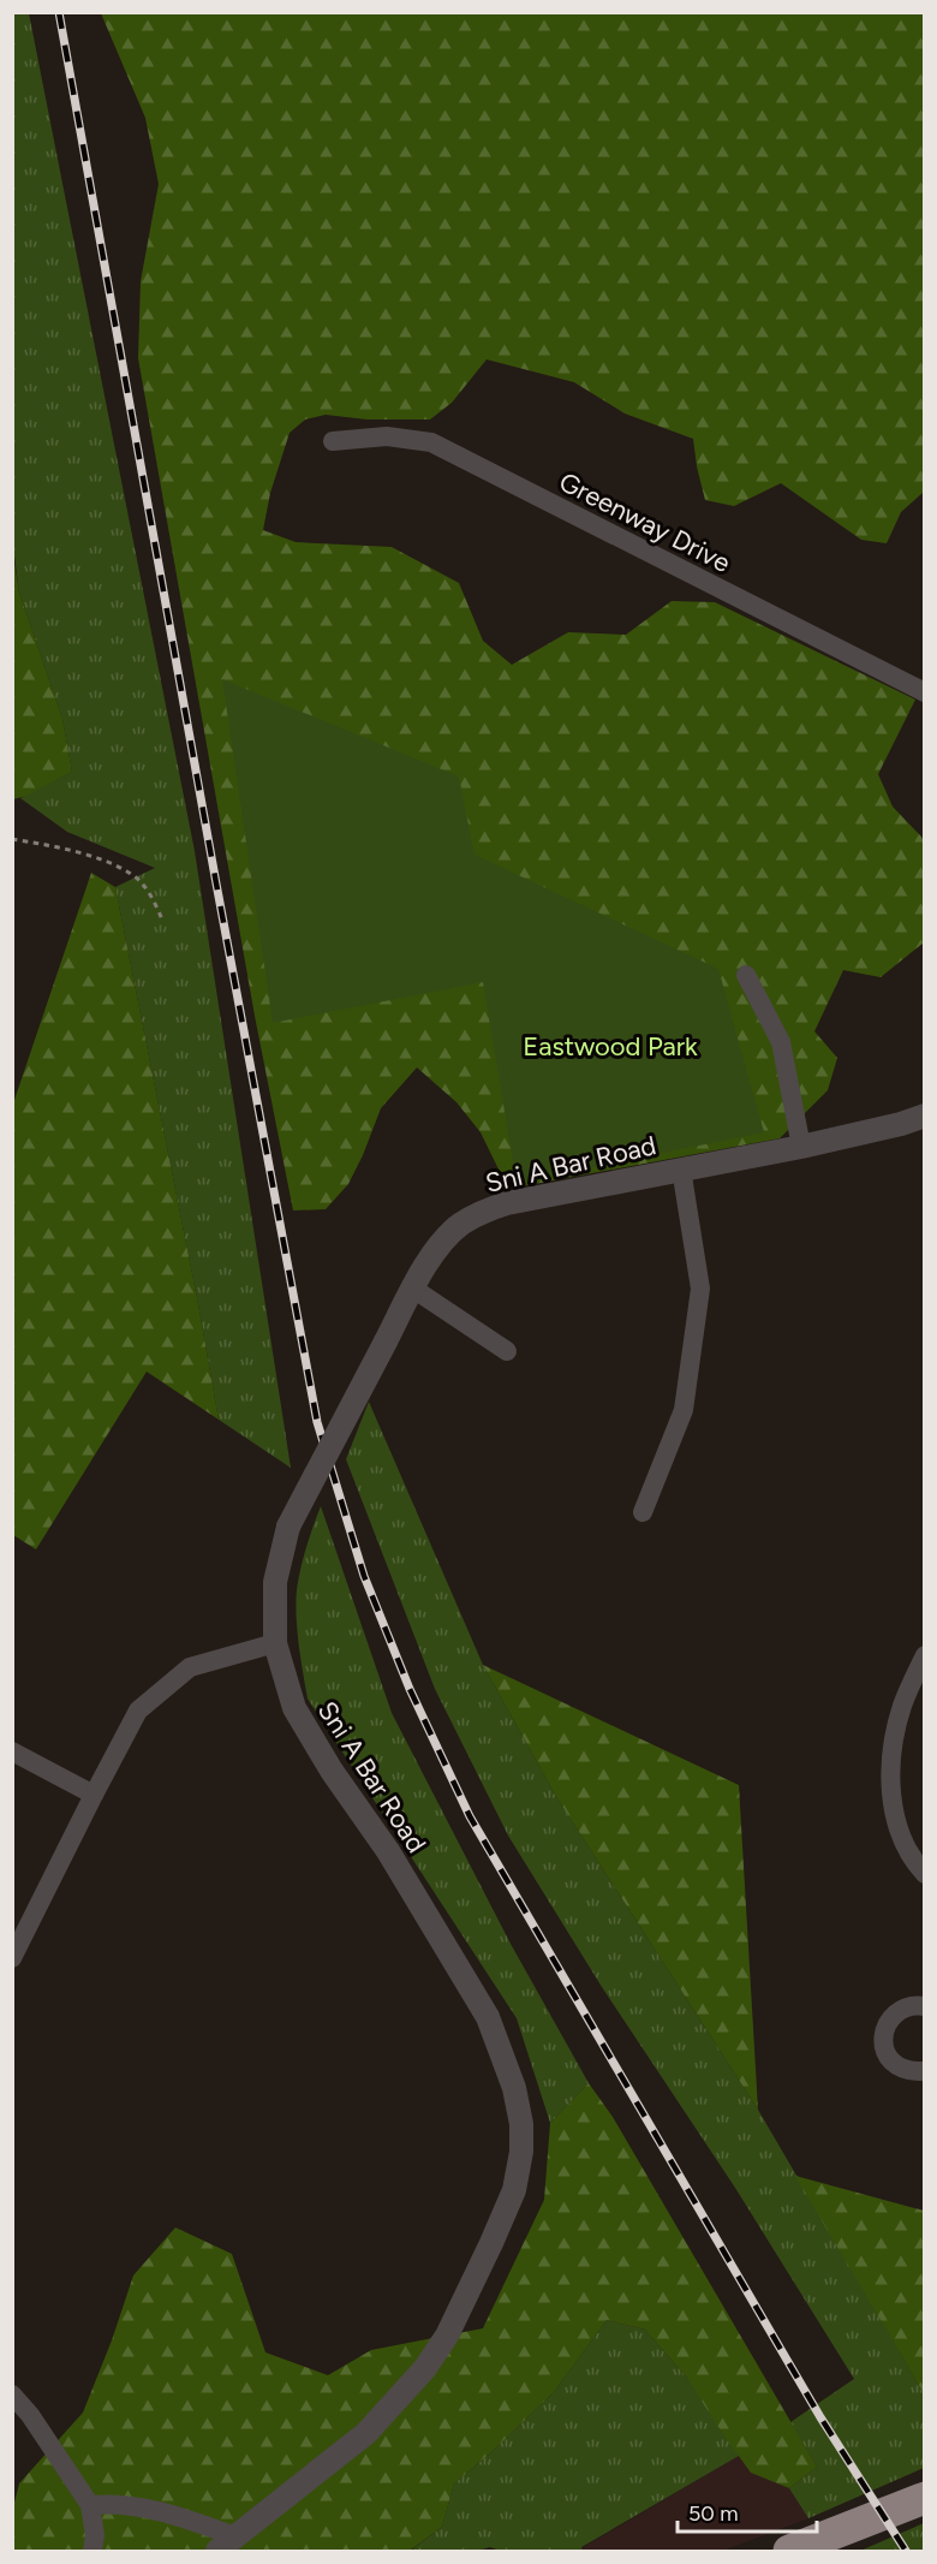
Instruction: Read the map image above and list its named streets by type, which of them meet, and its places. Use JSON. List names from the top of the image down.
{
  "streets": {
    "street": ["Greenway Drive", "Sni A Bar Road"]
  },
  "parks": ["Eastwood Park"],
  "scale_bar": "50 m"
}
